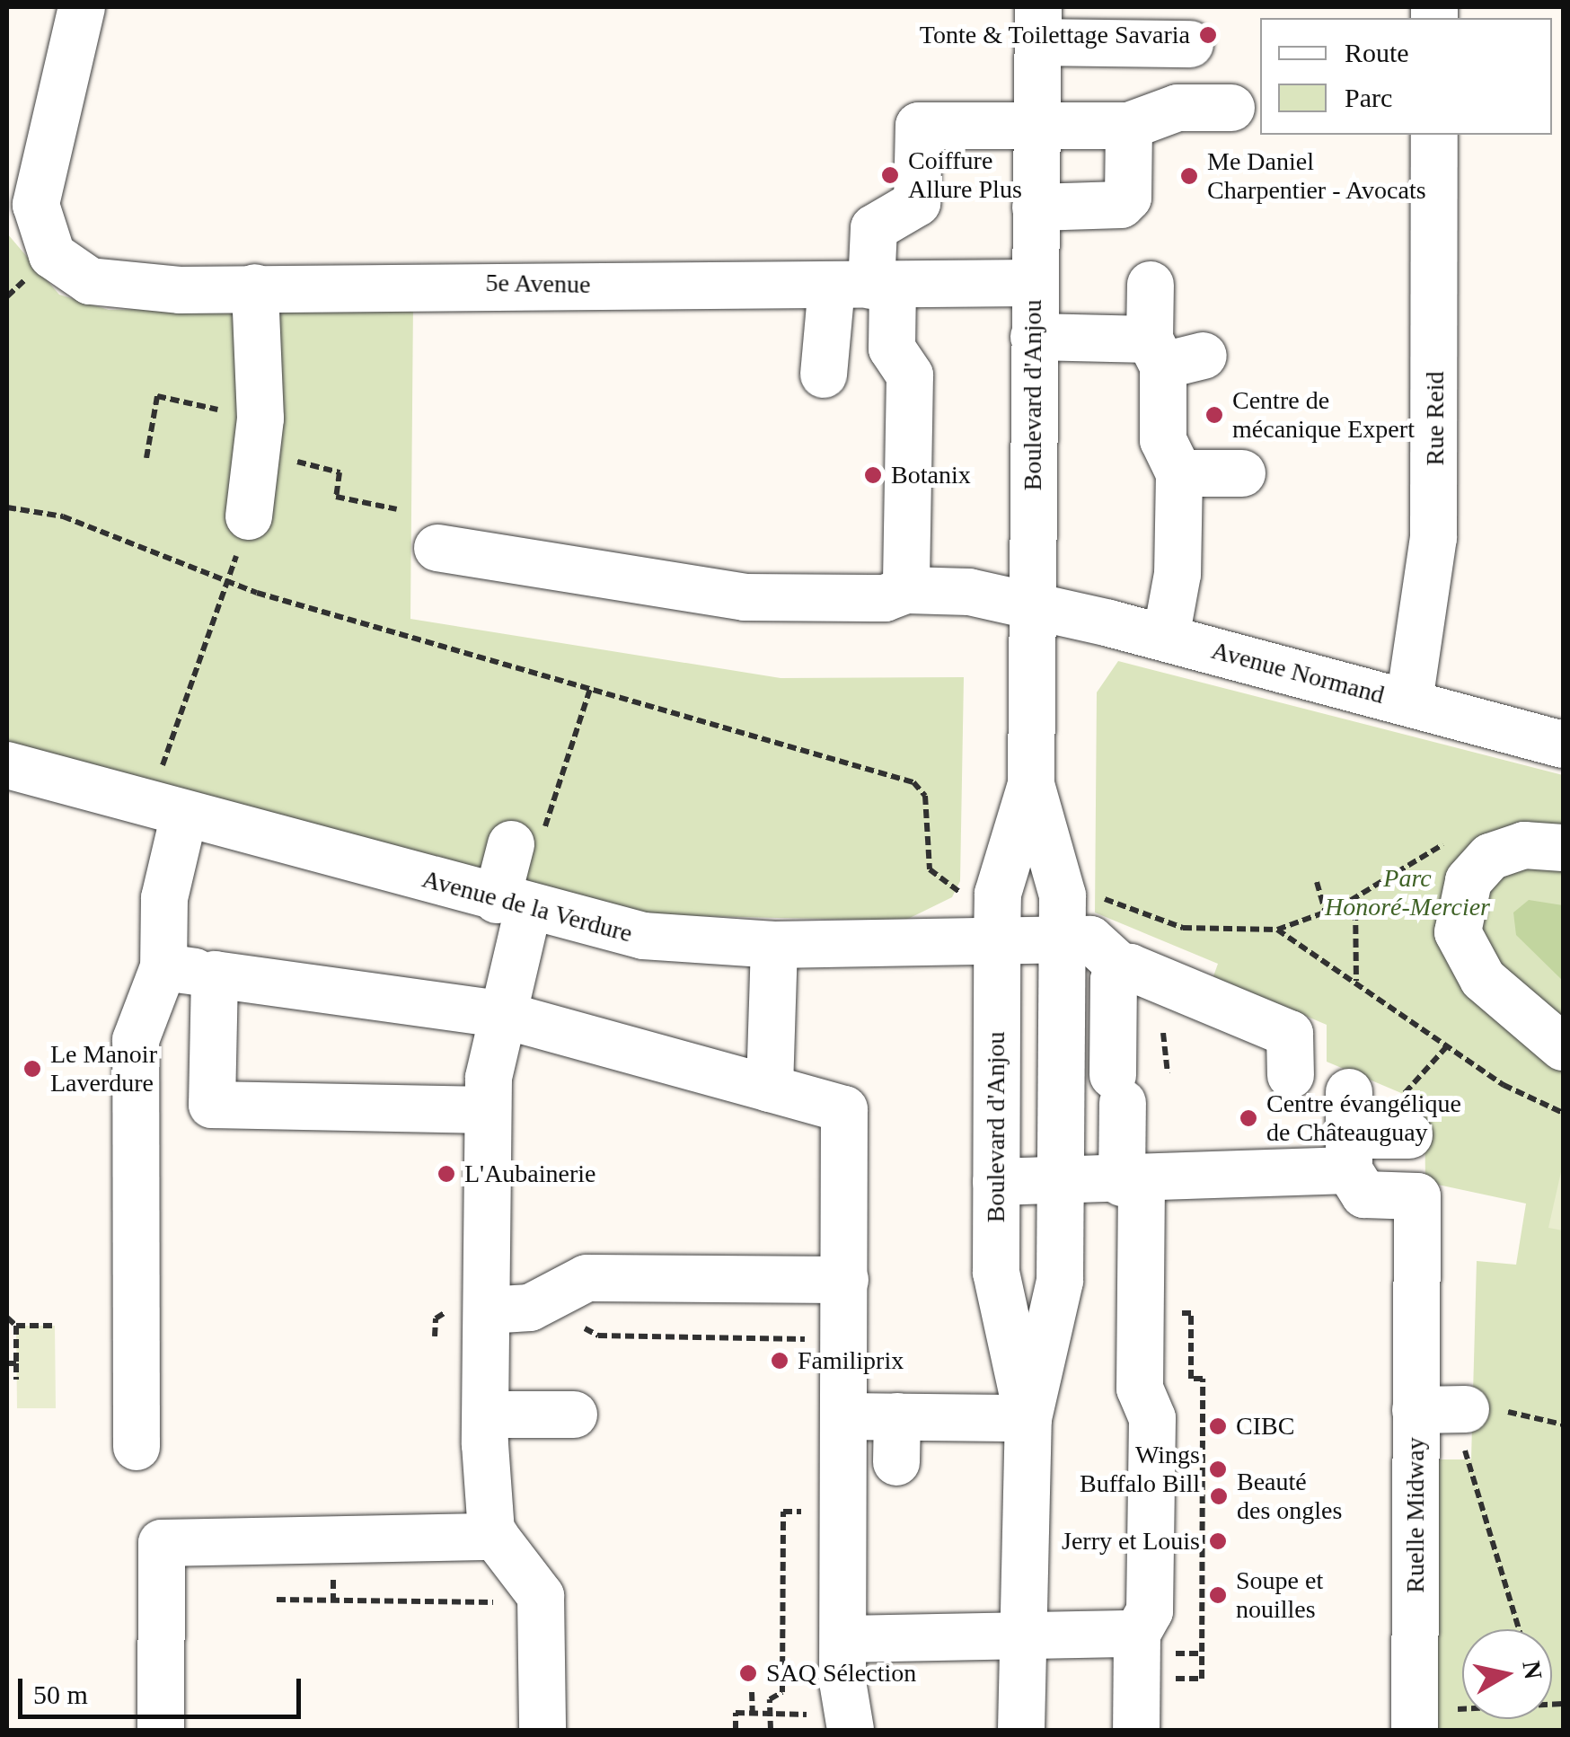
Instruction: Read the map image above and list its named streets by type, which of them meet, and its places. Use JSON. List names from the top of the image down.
{
  "streets": {
    "street": [
      "5e Avenue",
      "Boulevard d'Anjou",
      "Rue Reid",
      "Avenue Normand",
      "Avenue de la Verdure",
      "Ruelle Midway"
    ]
  },
  "crossings": [
    ["5e Avenue", "Boulevard d'Anjou"],
    ["Boulevard d'Anjou", "Avenue Normand"],
    ["Boulevard d'Anjou", "Avenue de la Verdure"],
    ["Rue Reid", "Avenue Normand"]
  ],
  "parks": ["Parc Honoré-Mercier"],
  "places": [
    "Tonte & Toilettage Savaria",
    "Coiffure Allure Plus",
    "Me Daniel Charpentier - Avocats",
    "Centre de mécanique Expert",
    "Botanix",
    "Le Manoir Laverdure",
    "Centre évangélique de Châteauguay",
    "L'Aubainerie",
    "Familiprix",
    "CIBC",
    "Wings Buffalo Bill",
    "Beauté des ongles",
    "Jerry et Louis",
    "Soupe et nouilles",
    "SAQ Sélection"
  ],
  "legend": ["Route", "Parc"],
  "scale_bar": "50 m",
  "north": "right"
}
